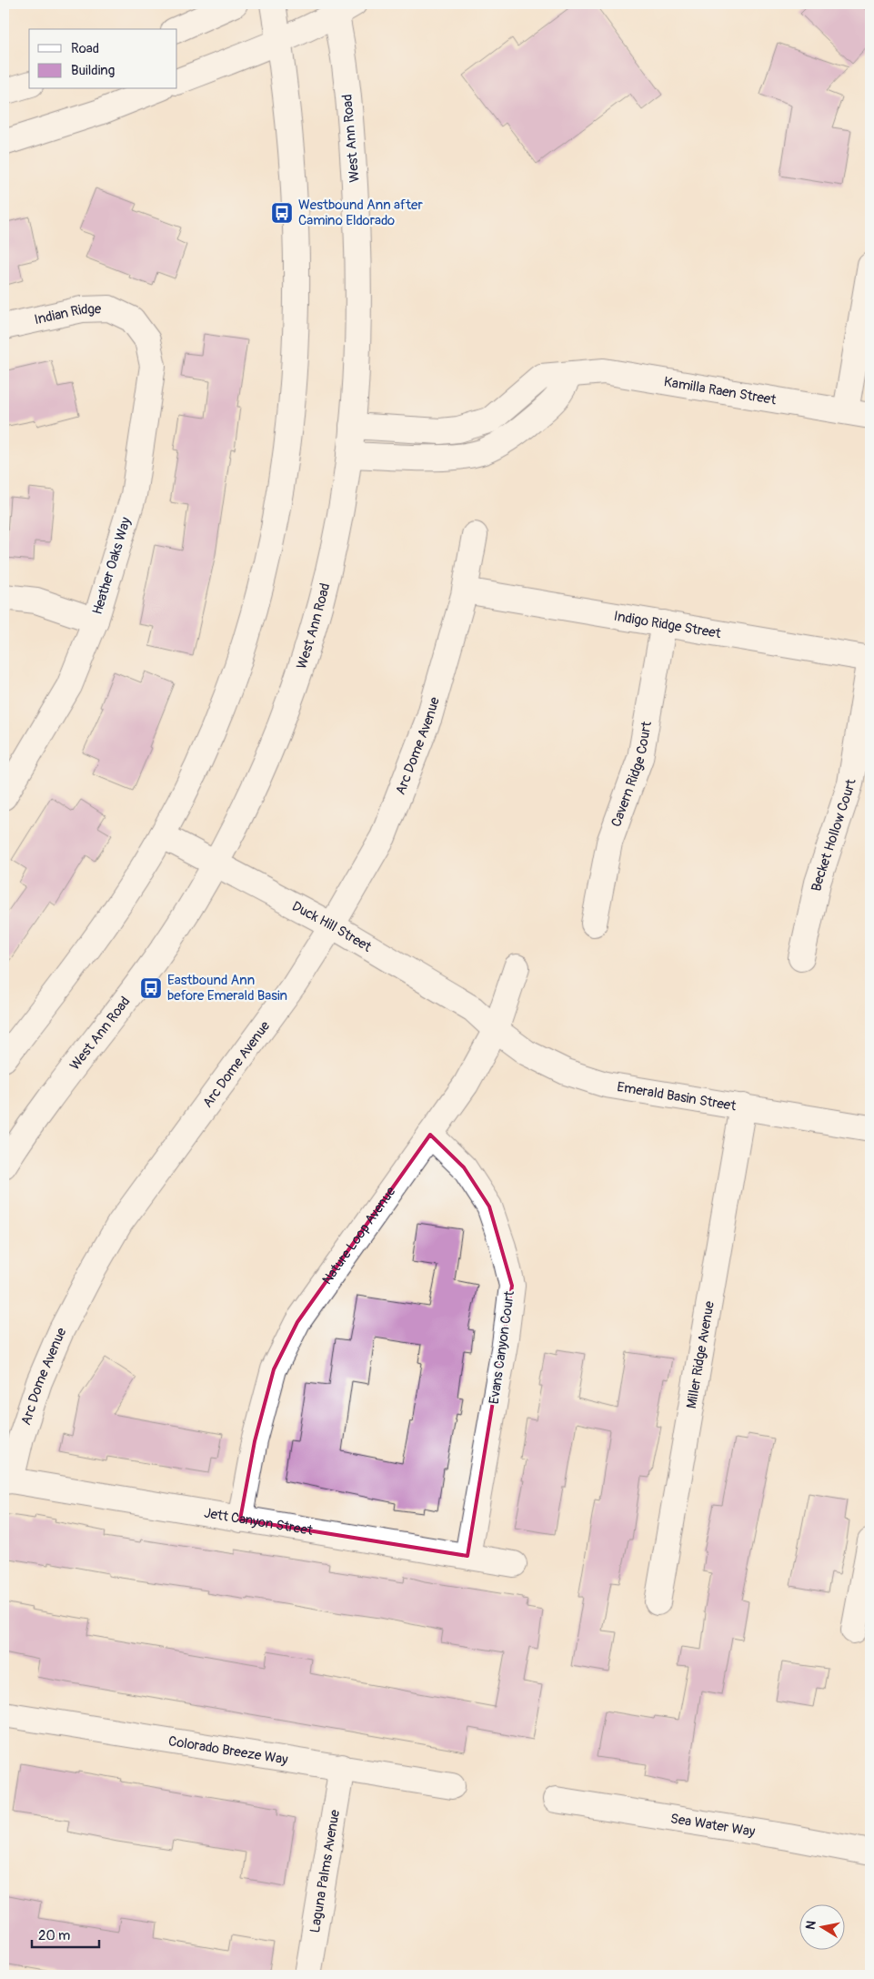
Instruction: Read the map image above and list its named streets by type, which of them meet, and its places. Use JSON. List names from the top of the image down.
{
  "streets": {
    "street": [
      "West Ann Road",
      "Indian Ridge",
      "Kamilla Raen Street",
      "Heather Oaks Way",
      "Indigo Ridge Street",
      "Arc Dome Avenue",
      "Cavern Ridge Court",
      "Becket Hollow Court",
      "Duck Hill Street",
      "Emerald Basin Street",
      "Nature Loop Avenue",
      "Evans Canyon Court",
      "Miller Ridge Avenue",
      "Jett Canyon Street",
      "Colorado Breeze Way",
      "Sea Water Way",
      "Laguna Palms Avenue"
    ]
  },
  "crossings": [
    ["West Ann Road", "Kamilla Raen Street"],
    ["West Ann Road", "Duck Hill Street"],
    ["Indian Ridge", "Heather Oaks Way"],
    ["Indigo Ridge Street", "Arc Dome Avenue"],
    ["Indigo Ridge Street", "Cavern Ridge Court"],
    ["Indigo Ridge Street", "Becket Hollow Court"],
    ["Arc Dome Avenue", "Duck Hill Street"],
    ["Arc Dome Avenue", "Jett Canyon Street"],
    ["Duck Hill Street", "Emerald Basin Street"],
    ["Duck Hill Street", "Nature Loop Avenue"],
    ["Emerald Basin Street", "Nature Loop Avenue"],
    ["Emerald Basin Street", "Miller Ridge Avenue"],
    ["Nature Loop Avenue", "Evans Canyon Court"],
    ["Nature Loop Avenue", "Jett Canyon Street"],
    ["Evans Canyon Court", "Jett Canyon Street"],
    ["Colorado Breeze Way", "Laguna Palms Avenue"]
  ],
  "places": {
    "bus stop": ["Westbound Ann after Camino Eldorado", "Eastbound Ann before Emerald Basin"]
  },
  "legend": ["Road", "Building"],
  "scale_bar": "20 m",
  "north": "left"
}
